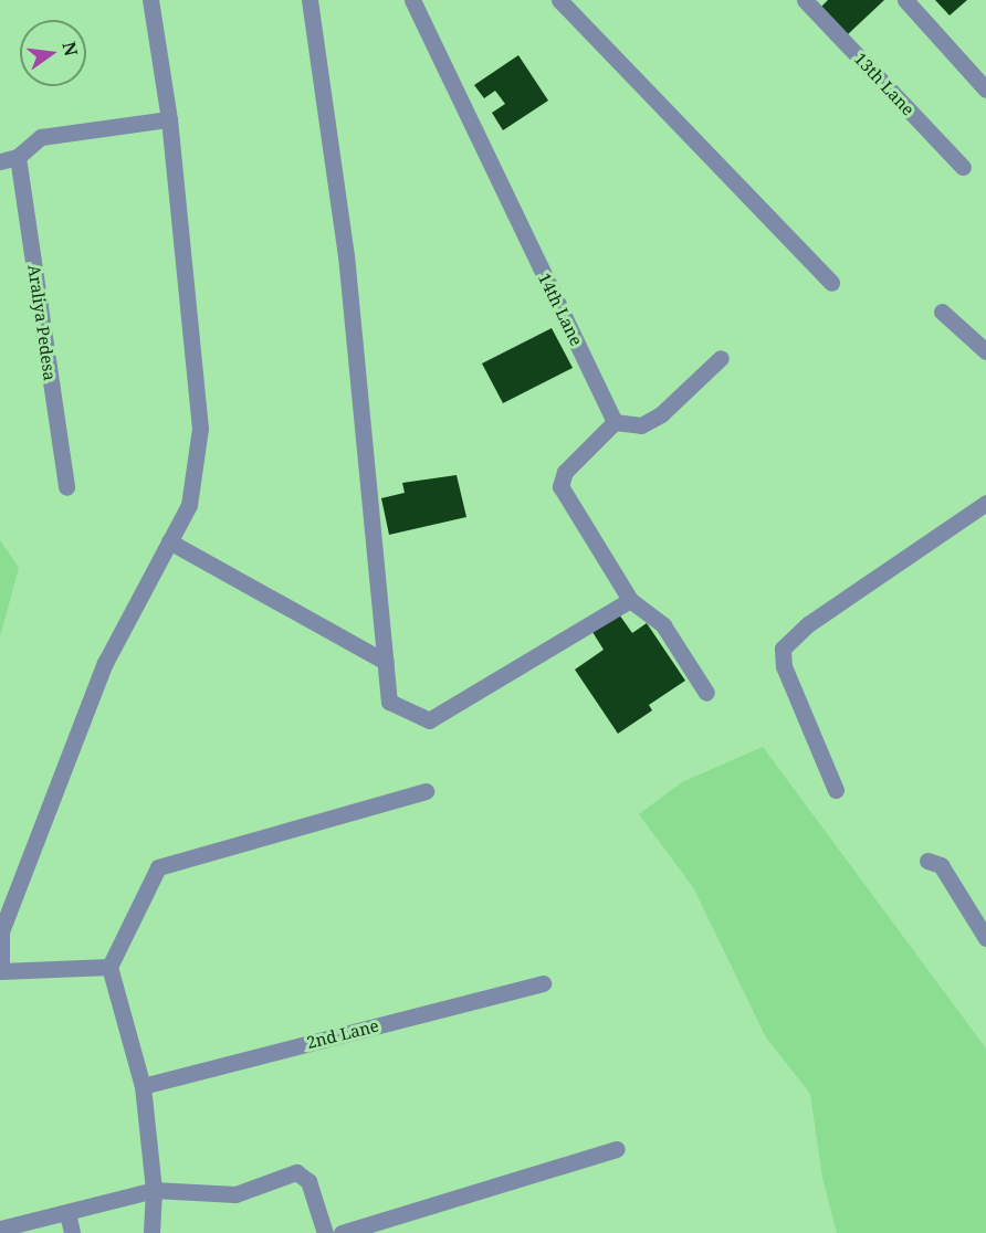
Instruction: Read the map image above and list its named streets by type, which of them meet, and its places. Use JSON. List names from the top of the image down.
{
  "streets": {
    "street": [
      "13th Lane",
      "14th Lane",
      "Araliya Pedesa",
      "2nd Lane"
    ]
  },
  "north": "right"
}
